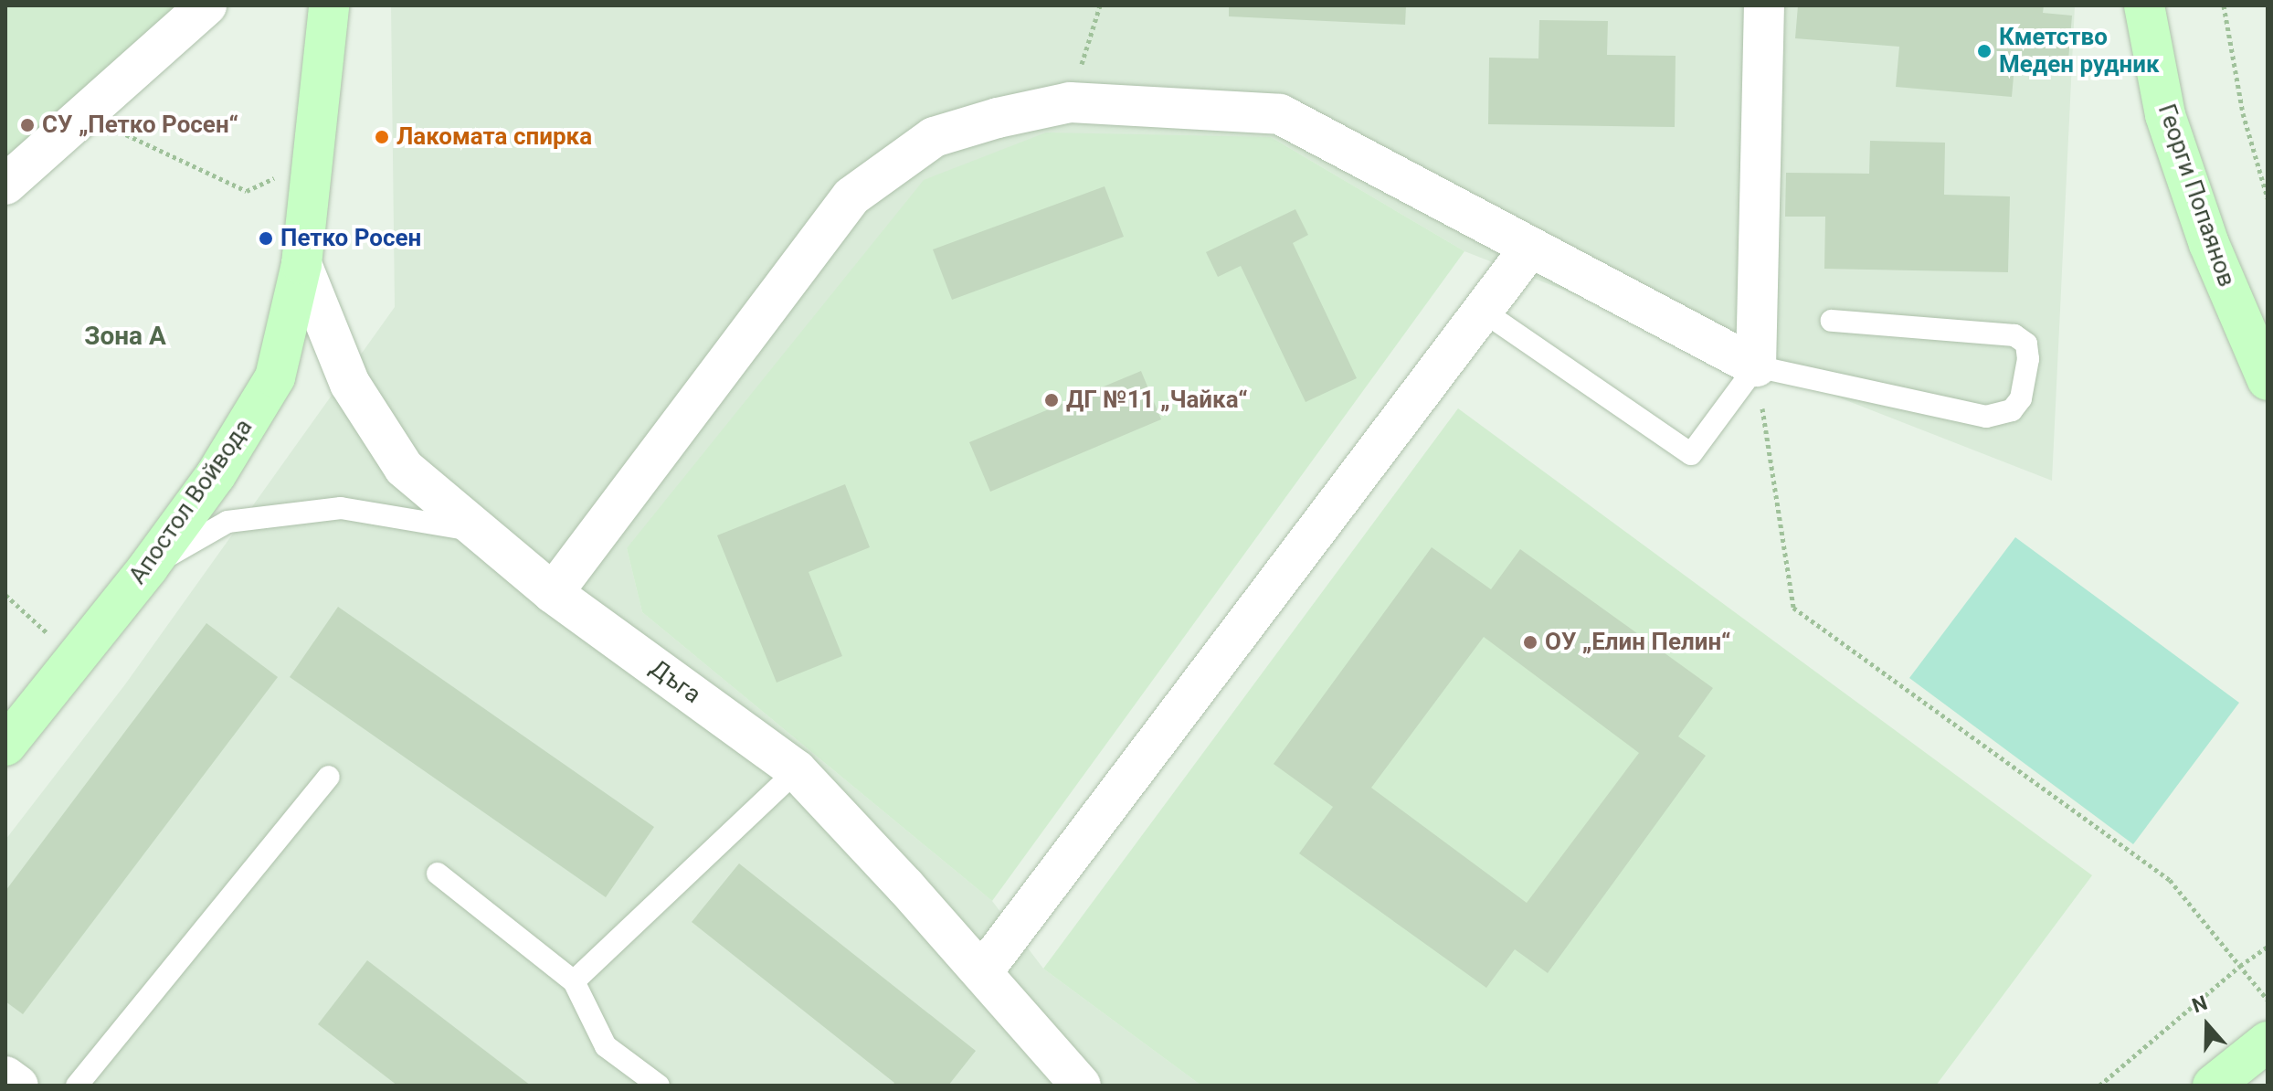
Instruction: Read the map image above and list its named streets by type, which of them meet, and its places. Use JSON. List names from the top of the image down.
{
  "streets": {
    "street": ["Георги Попаянов", "Апостол Войвода", "Дъга"]
  },
  "crossings": [
    ["Апостол Войвода", "Дъга"]
  ],
  "districts": ["Зона А"],
  "places": [
    "Кметство Меден рудник",
    "СУ „Петко Росен“",
    "Лакомата спирка",
    "Петко Росен",
    "ДГ №11 „Чайка“",
    "ОУ „Елин Пелин“"
  ],
  "north": "top"
}
